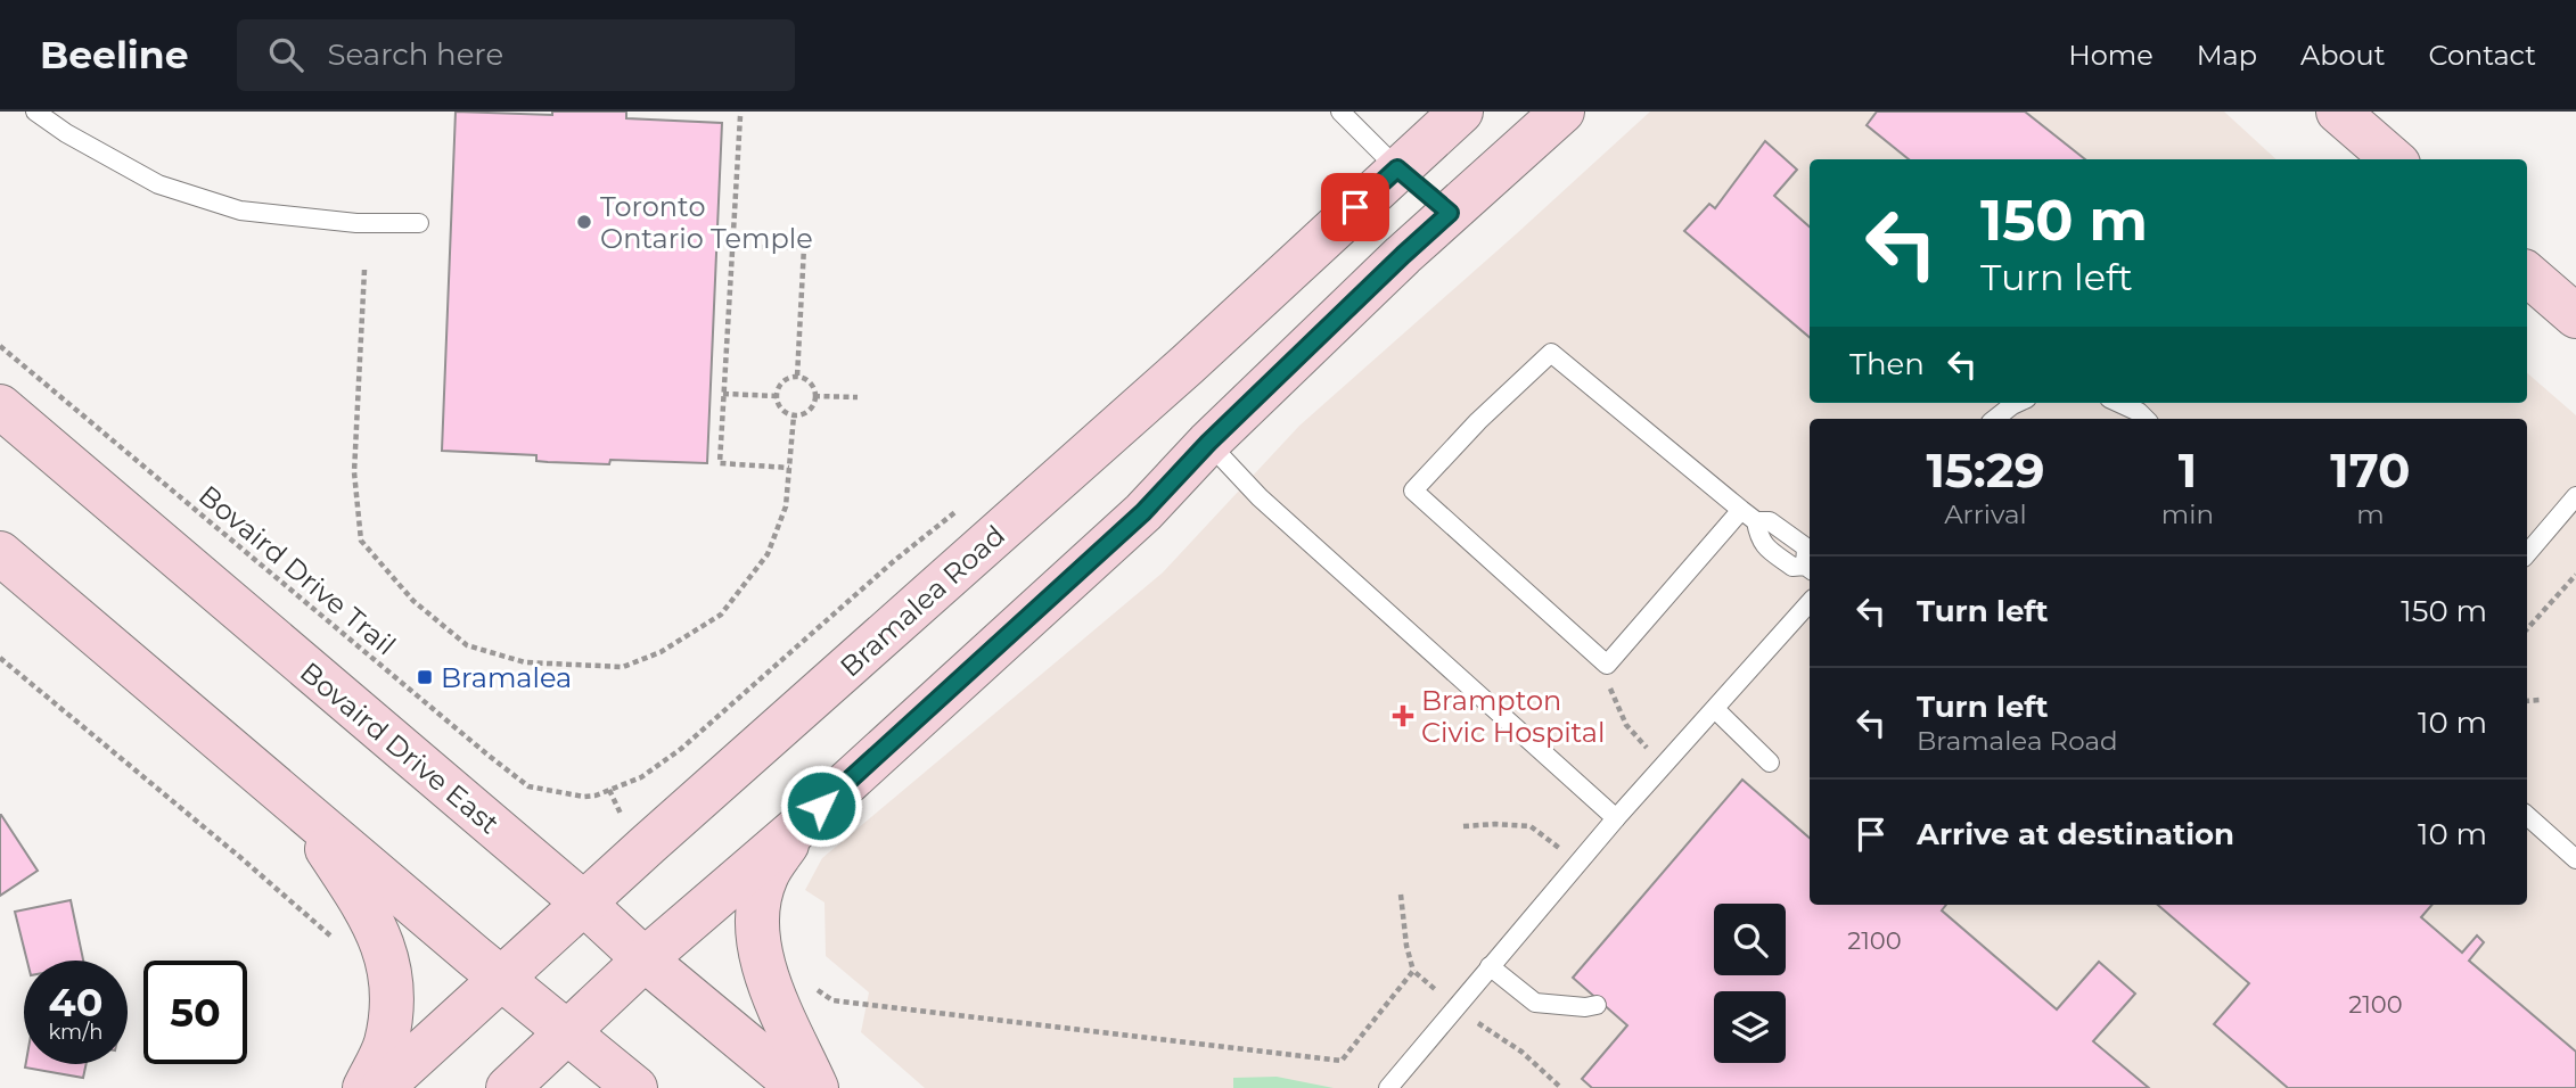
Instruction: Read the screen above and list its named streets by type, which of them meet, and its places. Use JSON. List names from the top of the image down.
{
  "streets": {
    "main road": ["Bramalea Road", "Bovaird Drive East"],
    "path": ["Bovaird Drive Trail"]
  },
  "crossings": [
    ["Bramalea Road", "Bovaird Drive East"]
  ],
  "places": {
    "other": ["Toronto Ontario Temple"],
    "transit": ["Bramalea"],
    "health": ["Brampton Civic Hospital"]
  },
  "house_numbers": ["2100", "2100"],
  "page": {
    "header": "Beeline",
    "search": "Search here",
    "nav": [
      "Home",
      "Map",
      "About",
      "Contact"
    ],
    "turn": ["150 m", "Turn left"],
    "then": "Then",
    "eta": [
      "15:29",
      "Arrival",
      "1",
      "min",
      "170",
      "m"
    ],
    "list": [
      {
        "name": "Turn left",
        "value": "150 m"
      },
      {
        "name": "Turn left",
        "note": "Bramalea Road",
        "value": "10 m"
      },
      {
        "name": "Arrive at destination",
        "value": "10 m"
      }
    ],
    "speed": "40 km/h",
    "limit": "50"
  }
}
